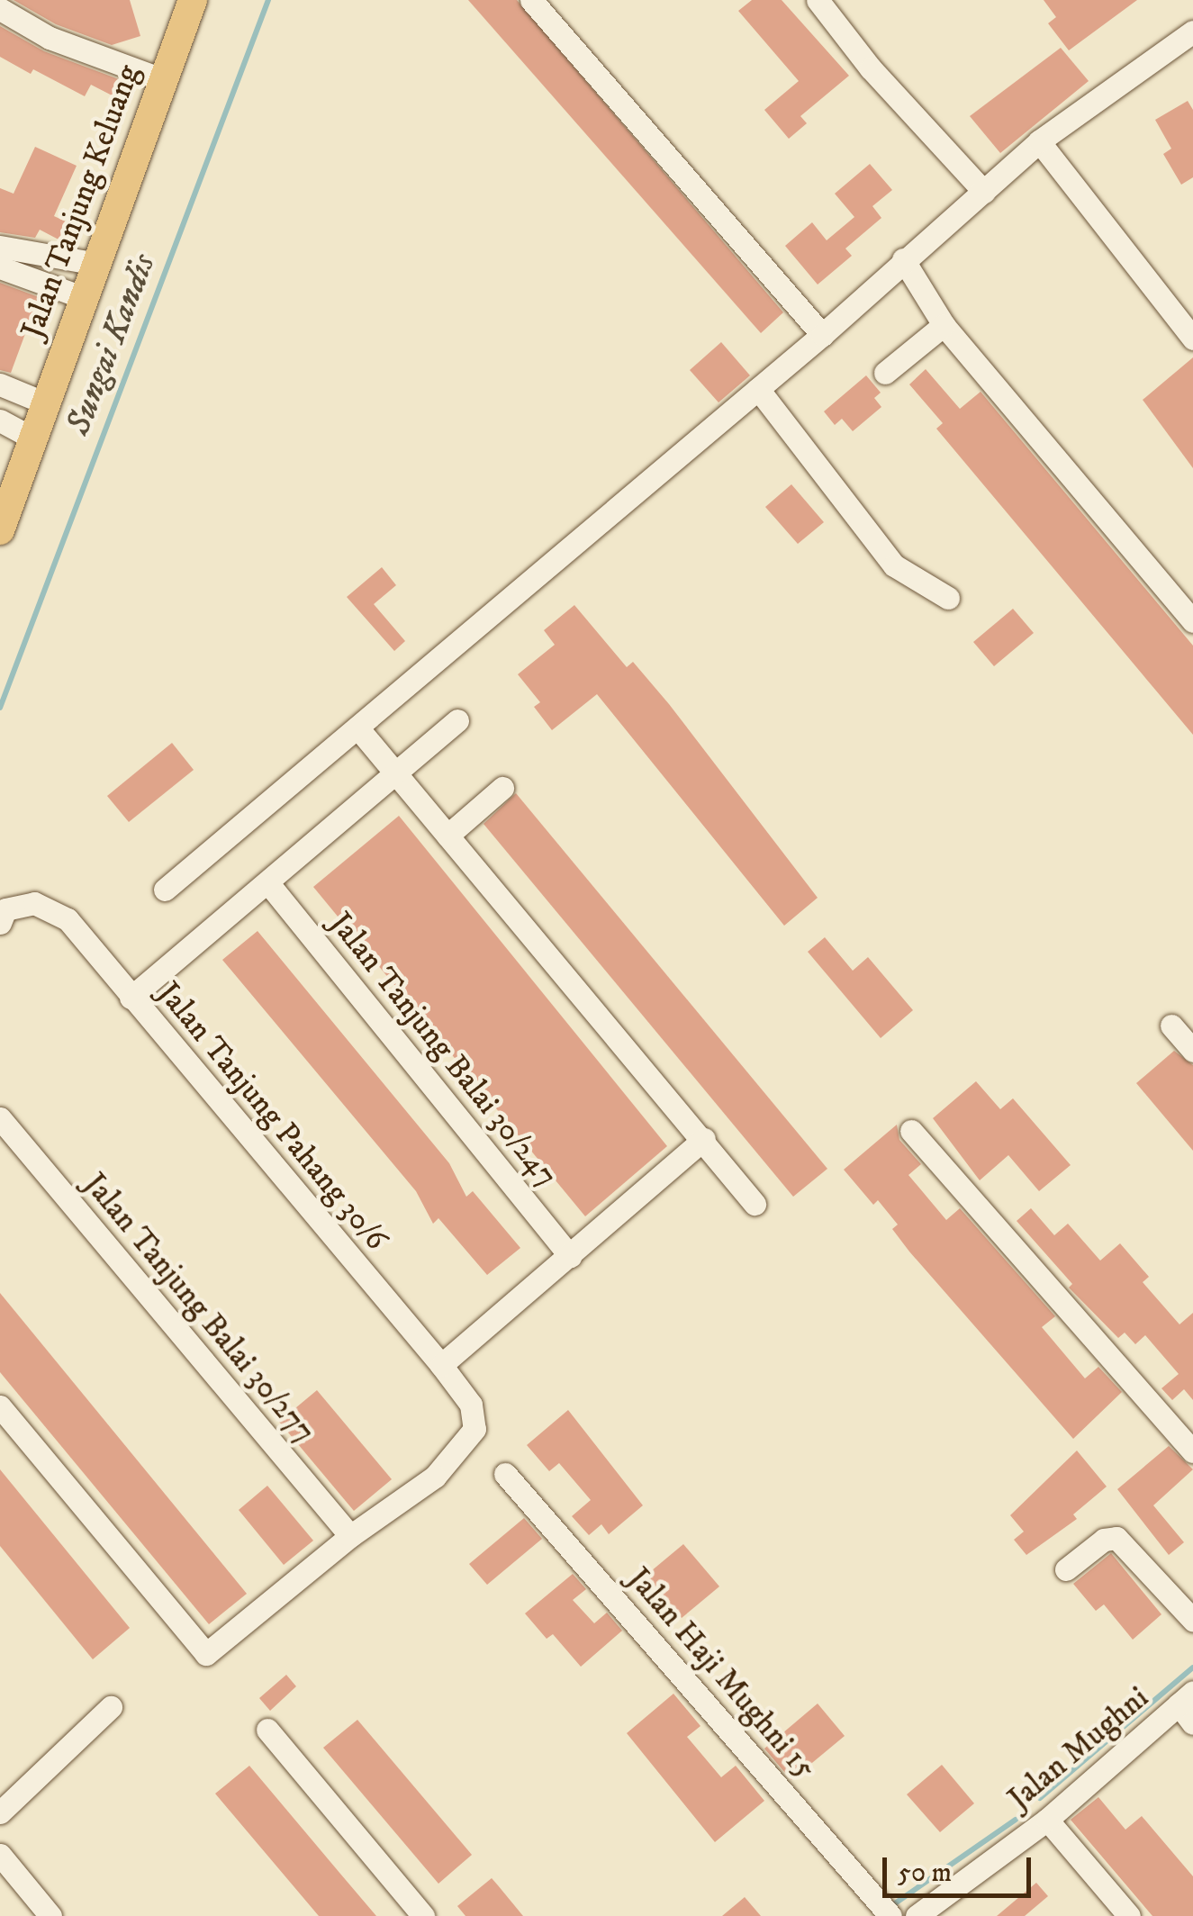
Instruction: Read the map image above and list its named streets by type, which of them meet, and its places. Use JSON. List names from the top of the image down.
{
  "streets": {
    "main road": ["Jalan Tanjung Keluang"],
    "street": [
      "Jalan Tanjung Balai 30/247",
      "Jalan Tanjung Pahang 30/6",
      "Jalan Tanjung Balai 30/277",
      "Jalan Haji Mughni 15",
      "Jalan Mughni"
    ]
  },
  "crossings": [
    ["Jalan Tanjung Pahang 30/6", "Jalan Tanjung Balai 30/277"]
  ],
  "water": ["Sungai Kandis"],
  "scale_bar": "50 m"
}
